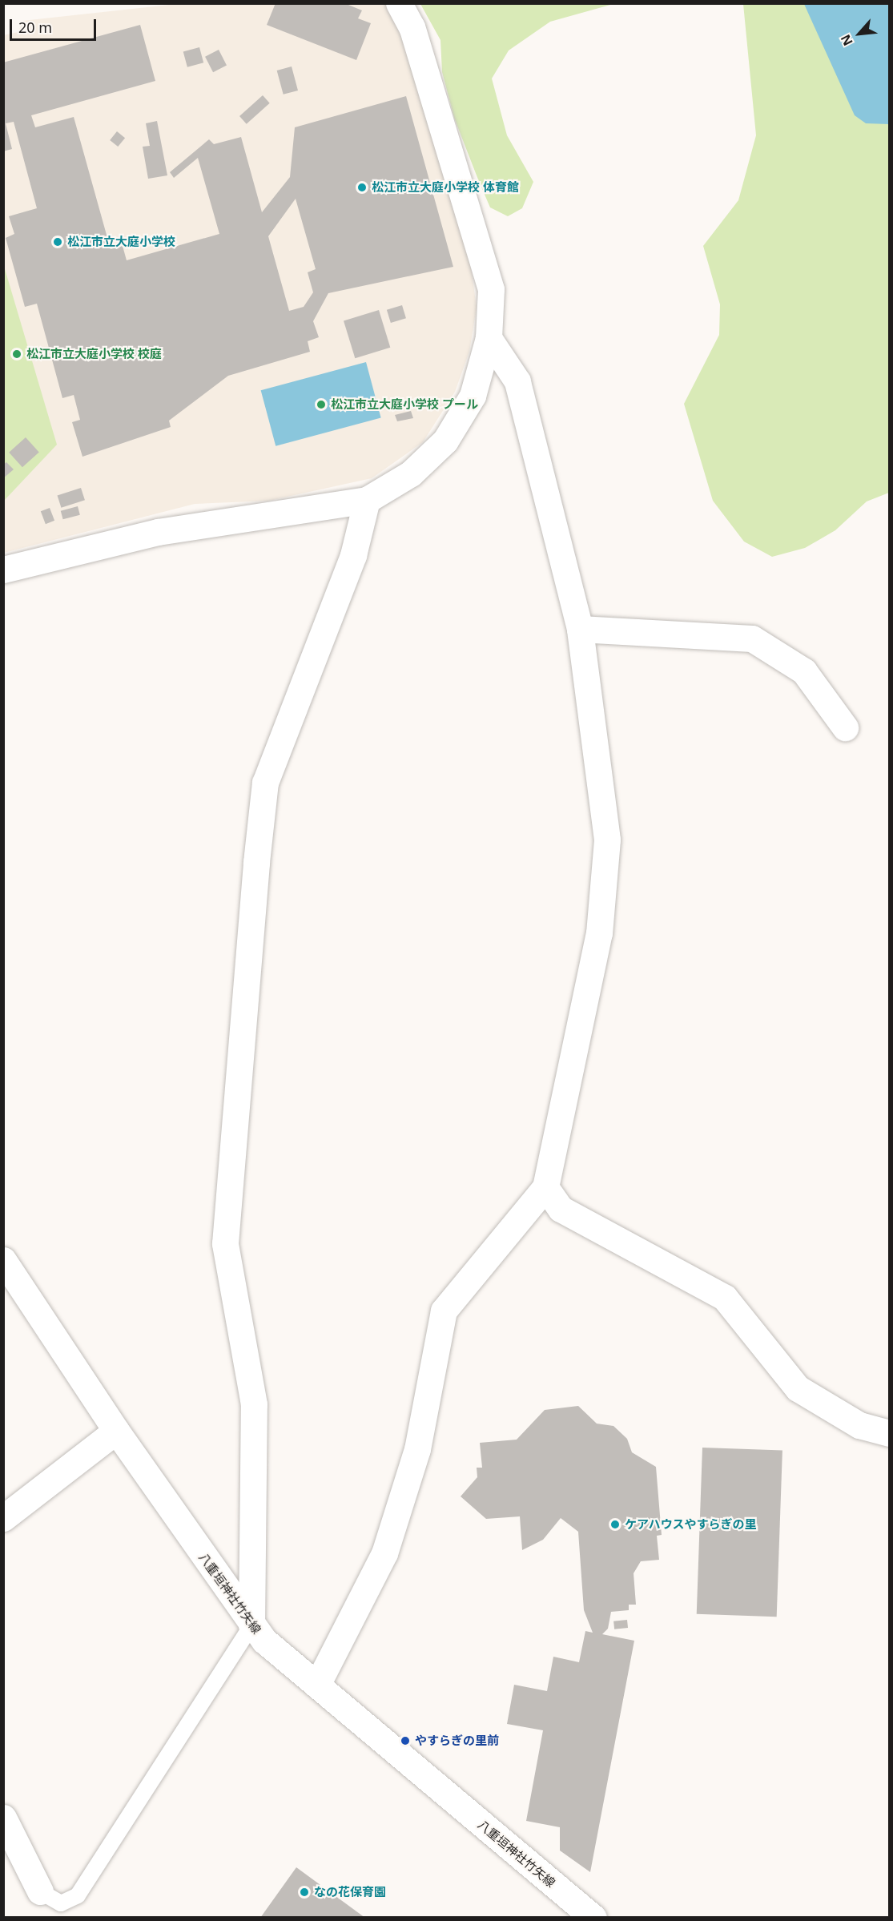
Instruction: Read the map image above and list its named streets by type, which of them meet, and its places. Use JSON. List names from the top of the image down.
{
  "streets": {
    "street": ["八重垣神社竹矢線"]
  },
  "places": [
    "松江市立大庭小学校 体育館",
    "松江市立大庭小学校",
    "松江市立大庭小学校 校庭",
    "松江市立大庭小学校 プール",
    "ケアハウスやすらぎの里",
    "やすらぎの里前",
    "なの花保育園"
  ],
  "scale_bar": "20 m",
  "north": "bottom left"
}
